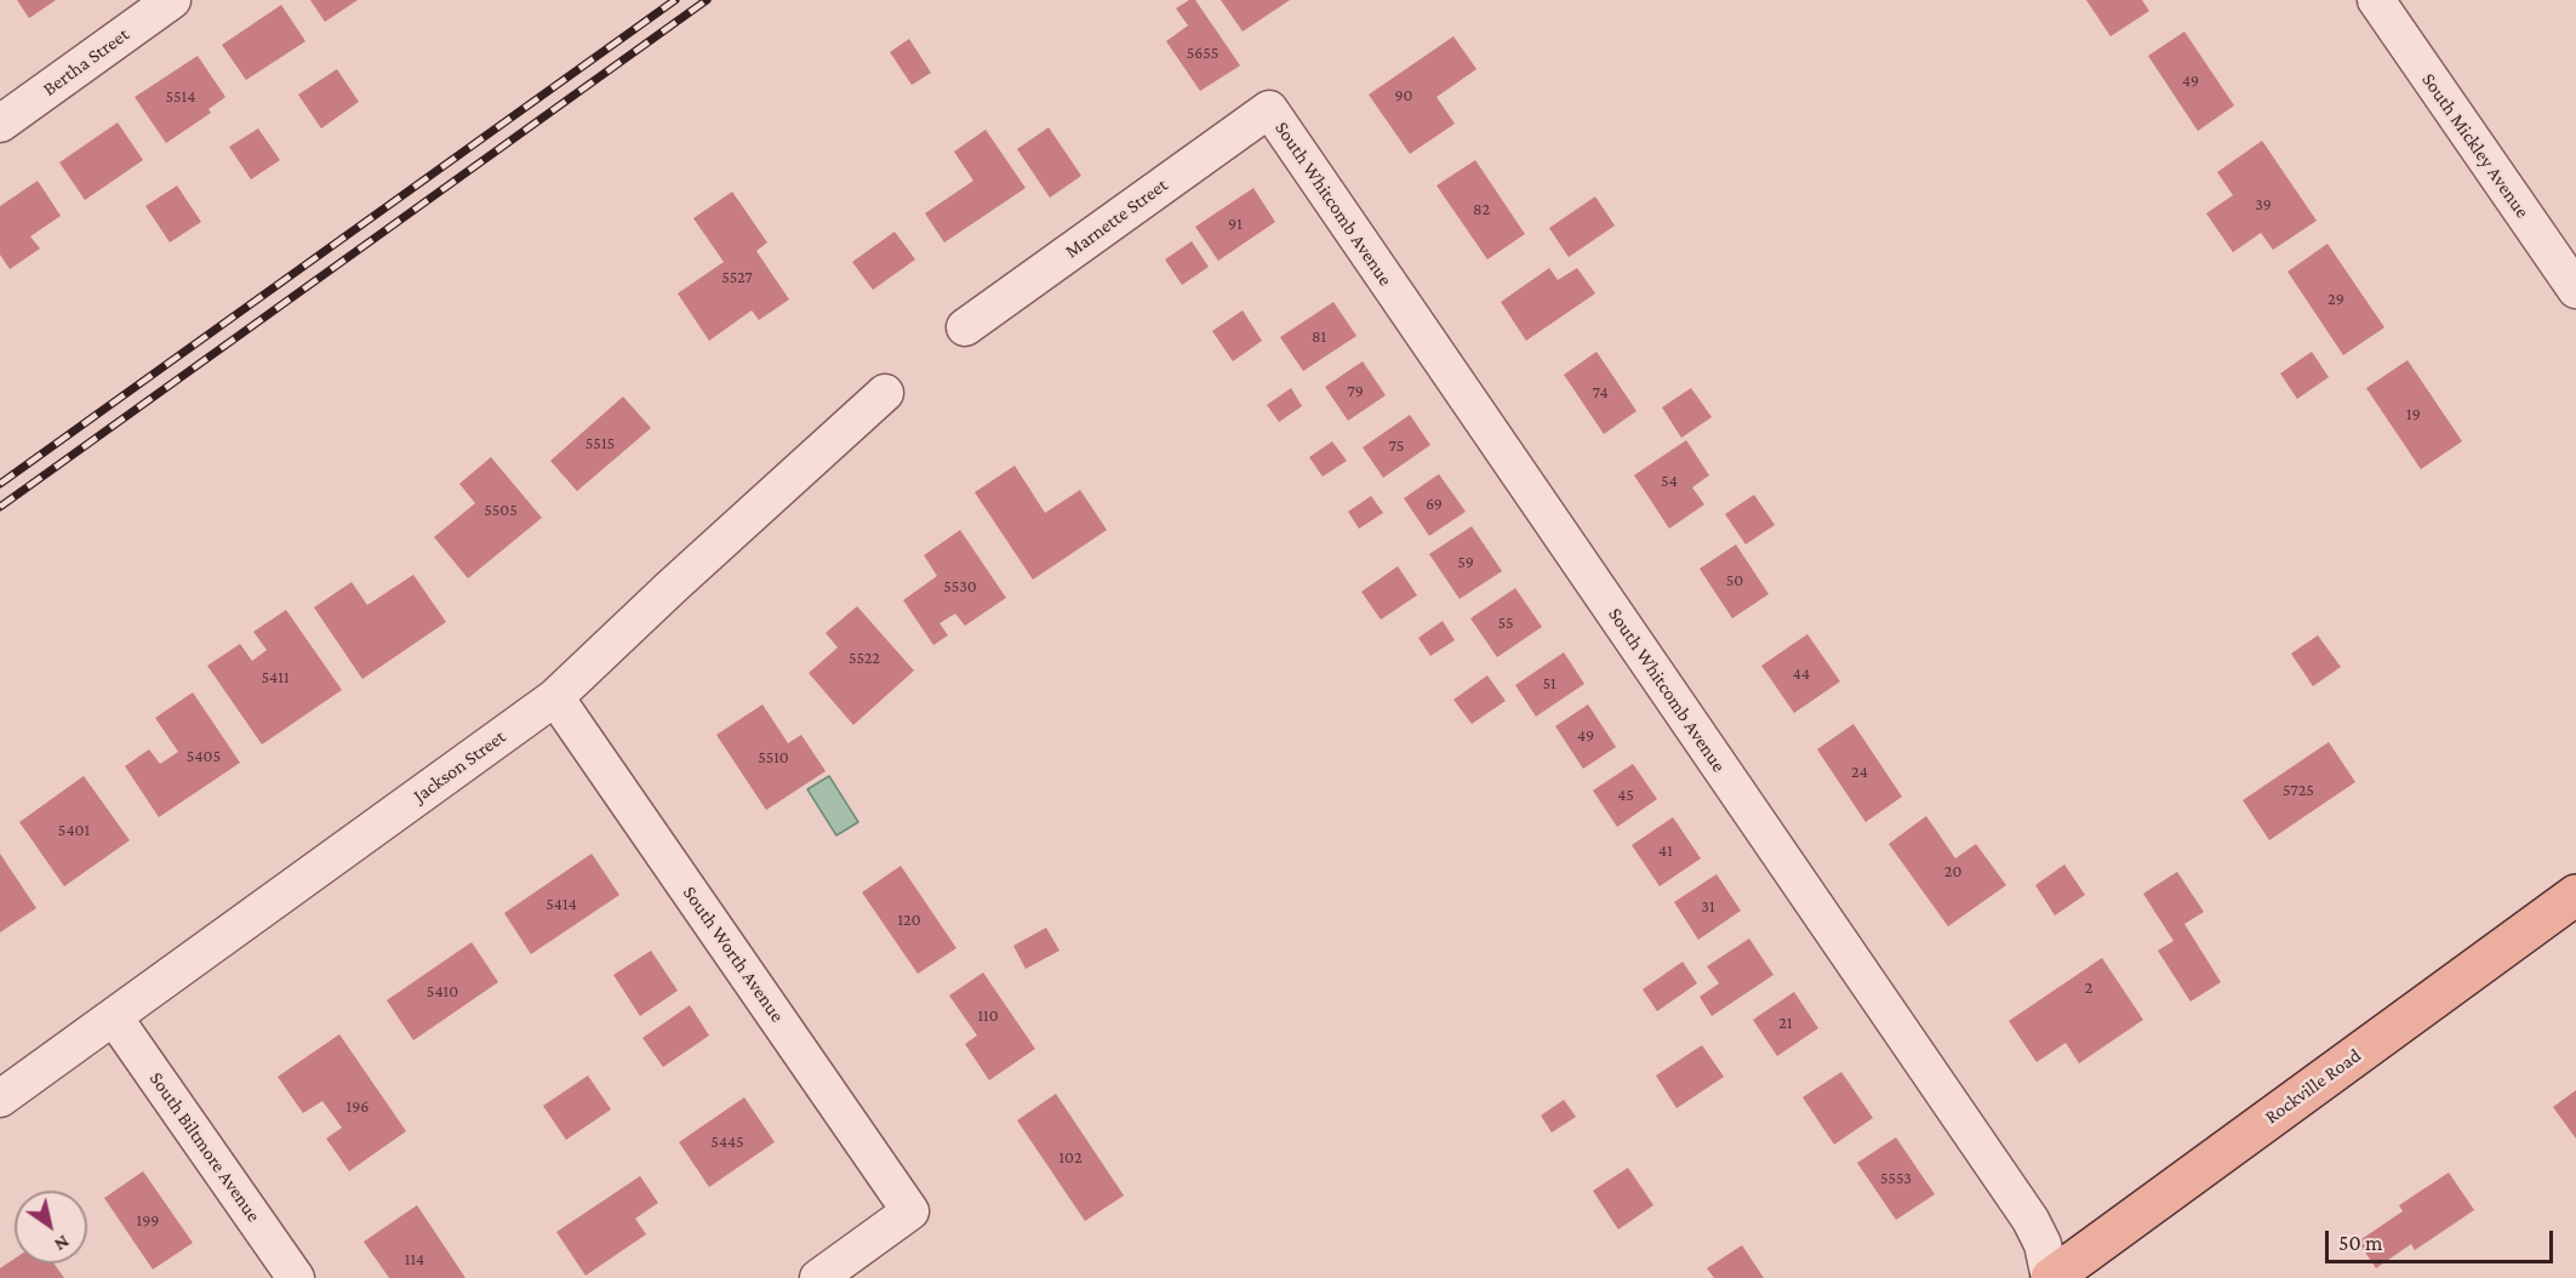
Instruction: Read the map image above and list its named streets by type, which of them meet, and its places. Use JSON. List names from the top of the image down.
{
  "streets": {
    "main road": ["Rockville Road"],
    "street": [
      "Bertha Street",
      "South Mickley Avenue",
      "South Whitcomb Avenue",
      "Marnette Street",
      "Jackson Street",
      "South Worth Avenue",
      "South Biltmore Avenue"
    ]
  },
  "crossings": [
    ["South Whitcomb Avenue", "Marnette Street"],
    ["South Whitcomb Avenue", "Rockville Road"],
    ["Jackson Street", "South Worth Avenue"],
    ["Jackson Street", "South Biltmore Avenue"]
  ],
  "house_numbers": [
    "5655",
    "49",
    "90",
    "5514",
    "39",
    "82",
    "91",
    "5527",
    "29",
    "81",
    "79",
    "74",
    "19",
    "5515",
    "75",
    "54",
    "69",
    "5505",
    "59",
    "50",
    "5530",
    "55",
    "5522",
    "44",
    "5411",
    "51",
    "49",
    "5405",
    "5510",
    "24",
    "5725",
    "45",
    "5401",
    "41",
    "20",
    "5414",
    "31",
    "120",
    "2",
    "5410",
    "110",
    "21",
    "196",
    "5445",
    "102",
    "5553",
    "199",
    "114"
  ],
  "scale_bar": "50 m",
  "north": "bottom right"
}
